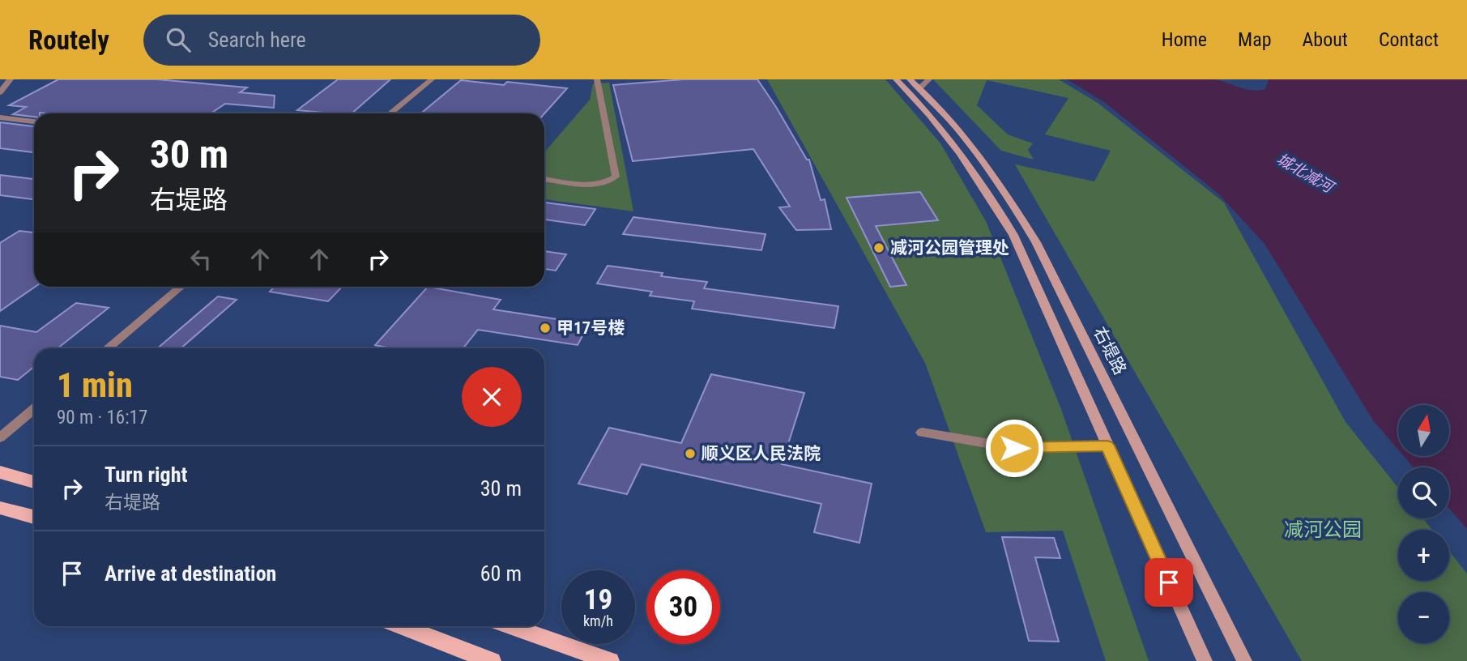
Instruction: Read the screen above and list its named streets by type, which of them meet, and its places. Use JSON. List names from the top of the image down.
{
  "streets": {
    "main road": ["右堤路"]
  },
  "water": ["城北减河"],
  "parks": ["减河公园"],
  "places": ["减河公园管理处", "甲17号楼", "顺义区人民法院"],
  "north": "top",
  "page": {
    "header": "Routely",
    "search": "Search here",
    "nav": [
      "Home",
      "Map",
      "About",
      "Contact"
    ],
    "turn": ["30 m", "右堤路"],
    "heading": ["1 min", "90 m · 16:17"],
    "map_buttons": ["+", "−"],
    "list": [
      {
        "name": "Turn right",
        "note": "右堤路",
        "value": "30 m"
      },
      {
        "name": "Arrive at destination",
        "value": "60 m"
      }
    ],
    "speed": "19 km/h",
    "limit": "30"
  }
}
